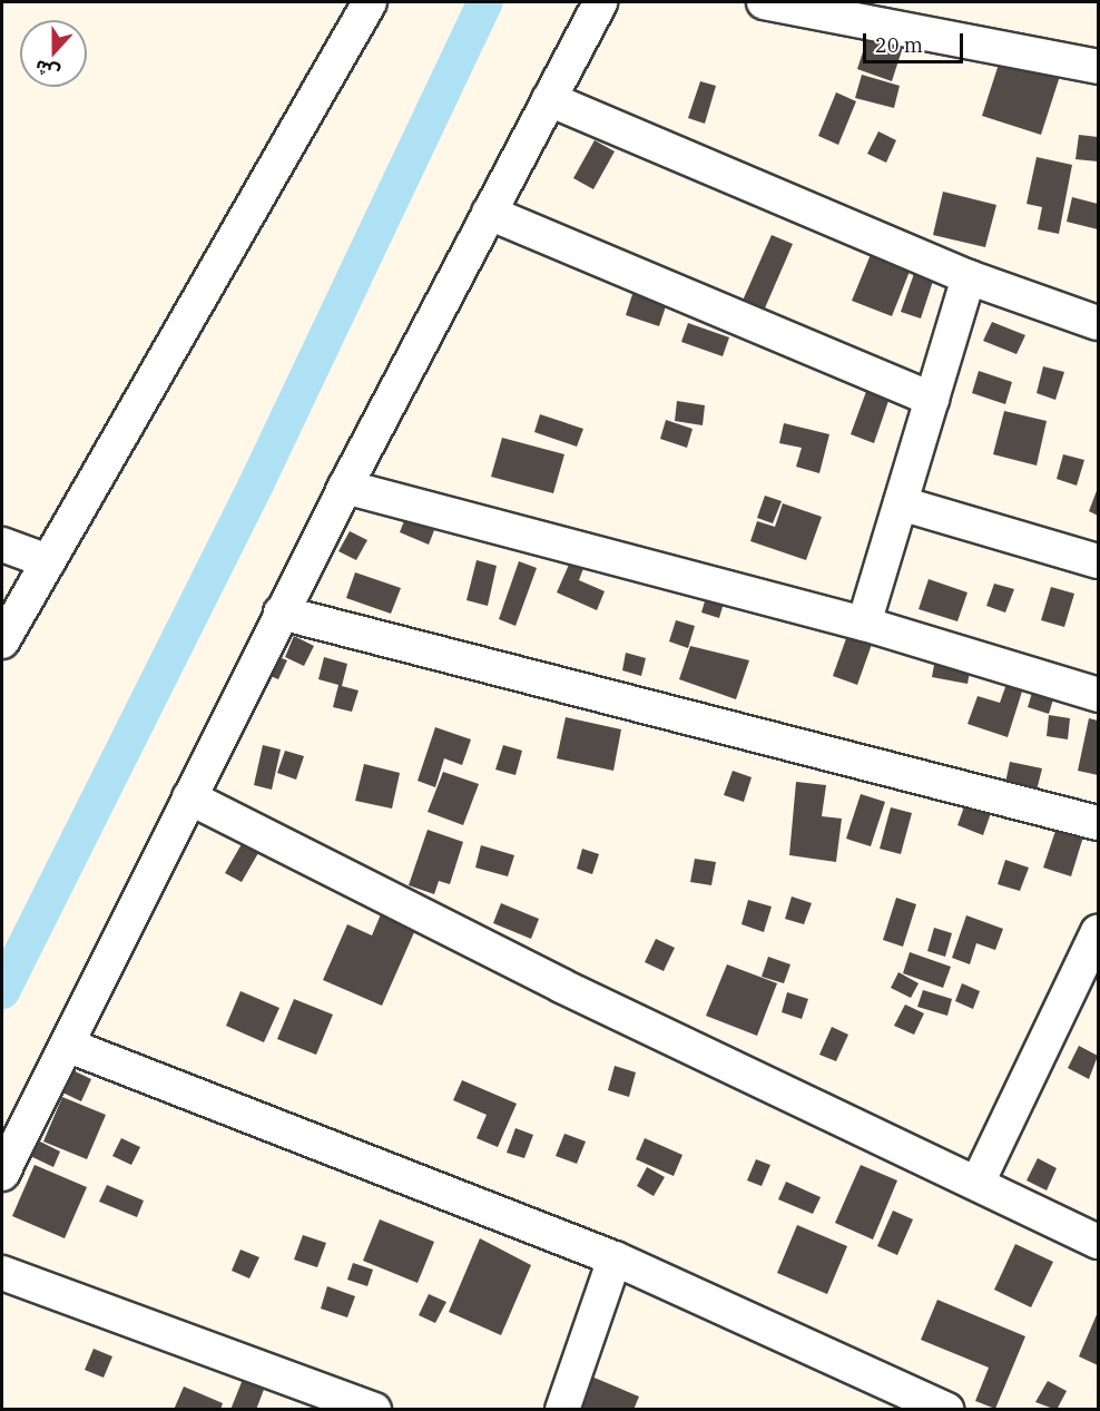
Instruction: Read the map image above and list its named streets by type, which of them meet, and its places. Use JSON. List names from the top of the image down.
{
  "scale_bar": "20 m",
  "north": "bottom"
}
